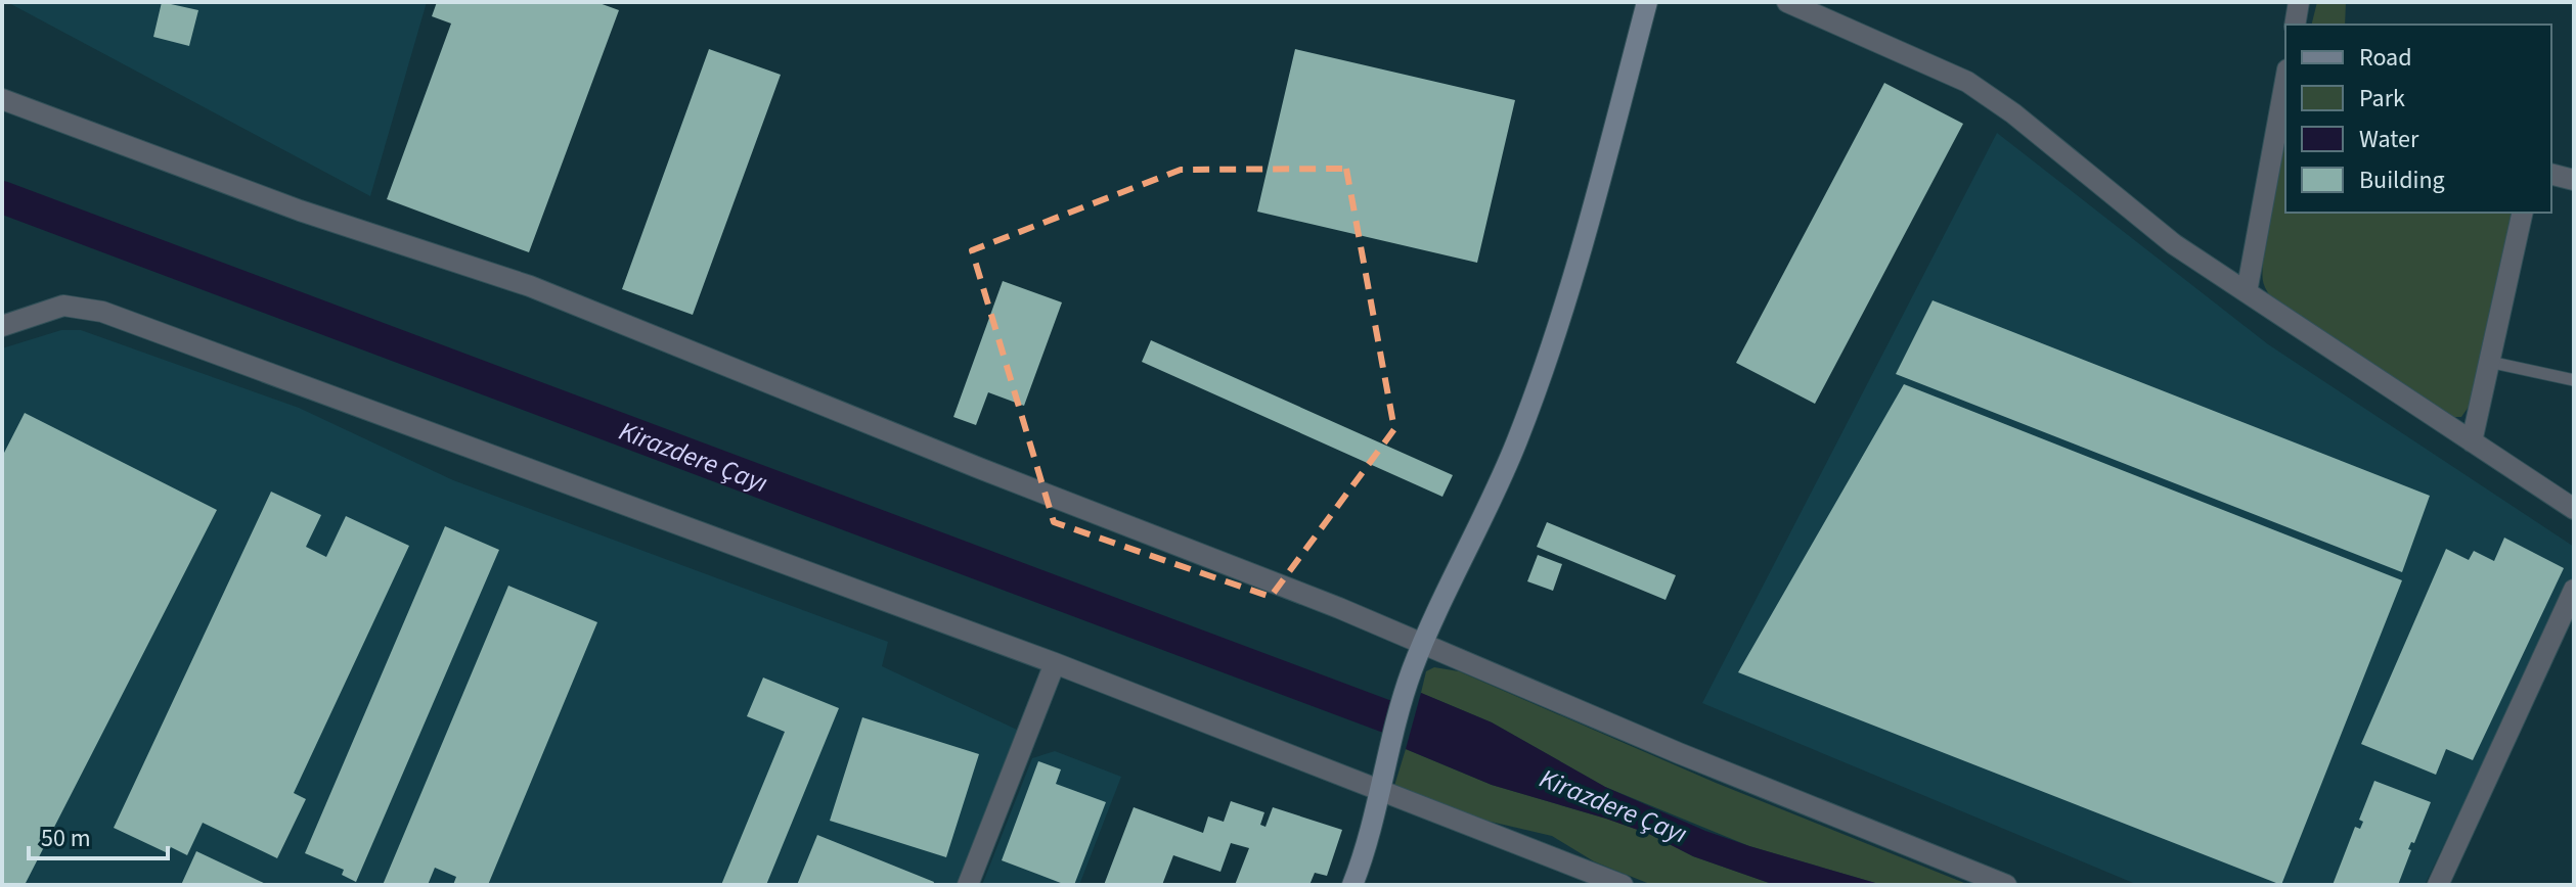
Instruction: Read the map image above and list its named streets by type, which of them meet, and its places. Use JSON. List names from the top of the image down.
{
  "water": ["Kirazdere Çayı"],
  "legend": [
    "Road",
    "Park",
    "Water",
    "Building"
  ],
  "scale_bar": "50 m"
}
